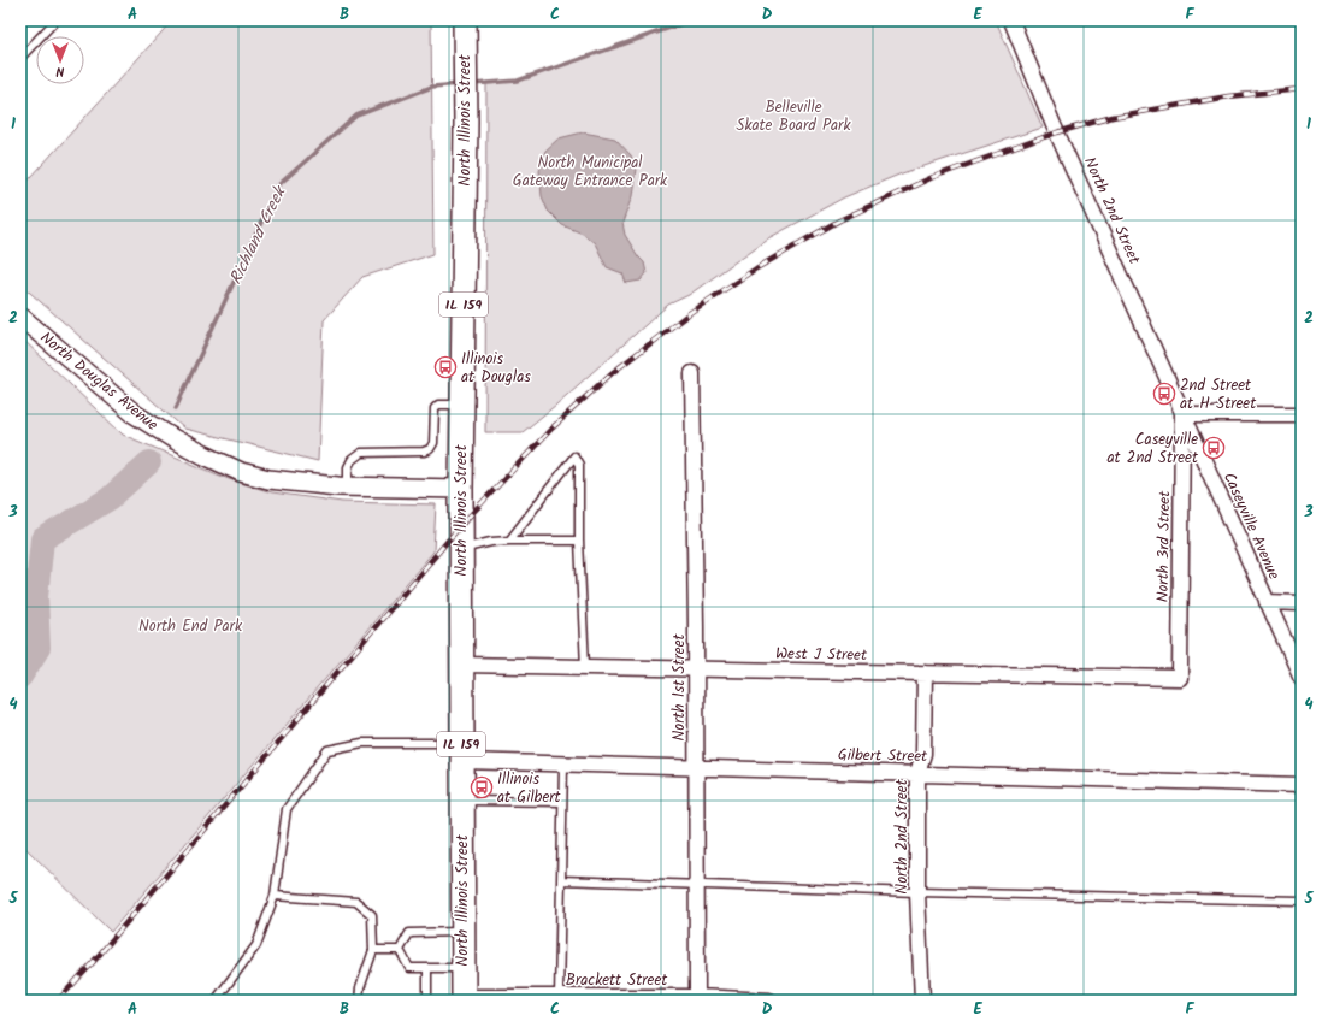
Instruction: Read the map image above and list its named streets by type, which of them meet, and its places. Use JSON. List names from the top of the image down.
{
  "streets": {
    "main road": ["North Illinois Street", "IL 159"],
    "street": [
      "North 2nd Street",
      "North Douglas Avenue",
      "Caseyville Avenue",
      "North 3rd Street",
      "West J Street",
      "North 1st Street",
      "Gilbert Street",
      "Brackett Street"
    ]
  },
  "crossings": [
    ["North Illinois Street", "North Douglas Avenue"],
    ["North Illinois Street", "West J Street"],
    ["North Illinois Street", "Gilbert Street"],
    ["North Illinois Street", "Brackett Street"],
    ["North 2nd Street", "Caseyville Avenue"],
    ["North 2nd Street", "North 3rd Street"],
    ["North 2nd Street", "West J Street"],
    ["North 2nd Street", "Gilbert Street"],
    ["Caseyville Avenue", "North 3rd Street"],
    ["North 3rd Street", "West J Street"],
    ["West J Street", "North 1st Street"],
    ["North 1st Street", "Gilbert Street"],
    ["North 1st Street", "Brackett Street"]
  ],
  "water": ["Richland Creek"],
  "parks": ["Belleville Skate Board Park", "North Municipal Gateway Entrance Park", "North End Park"],
  "places": {
    "bus stop": [
      "Illinois at Douglas",
      "2nd Street at H Street",
      "Caseyville at 2nd Street",
      "Illinois at Gilbert"
    ]
  },
  "north": "bottom",
  "grid": {
    "columns": [
      "A",
      "B",
      "C",
      "D",
      "E",
      "F"
    ],
    "rows": [
      "1",
      "2",
      "3",
      "4",
      "5"
    ]
  }
}
